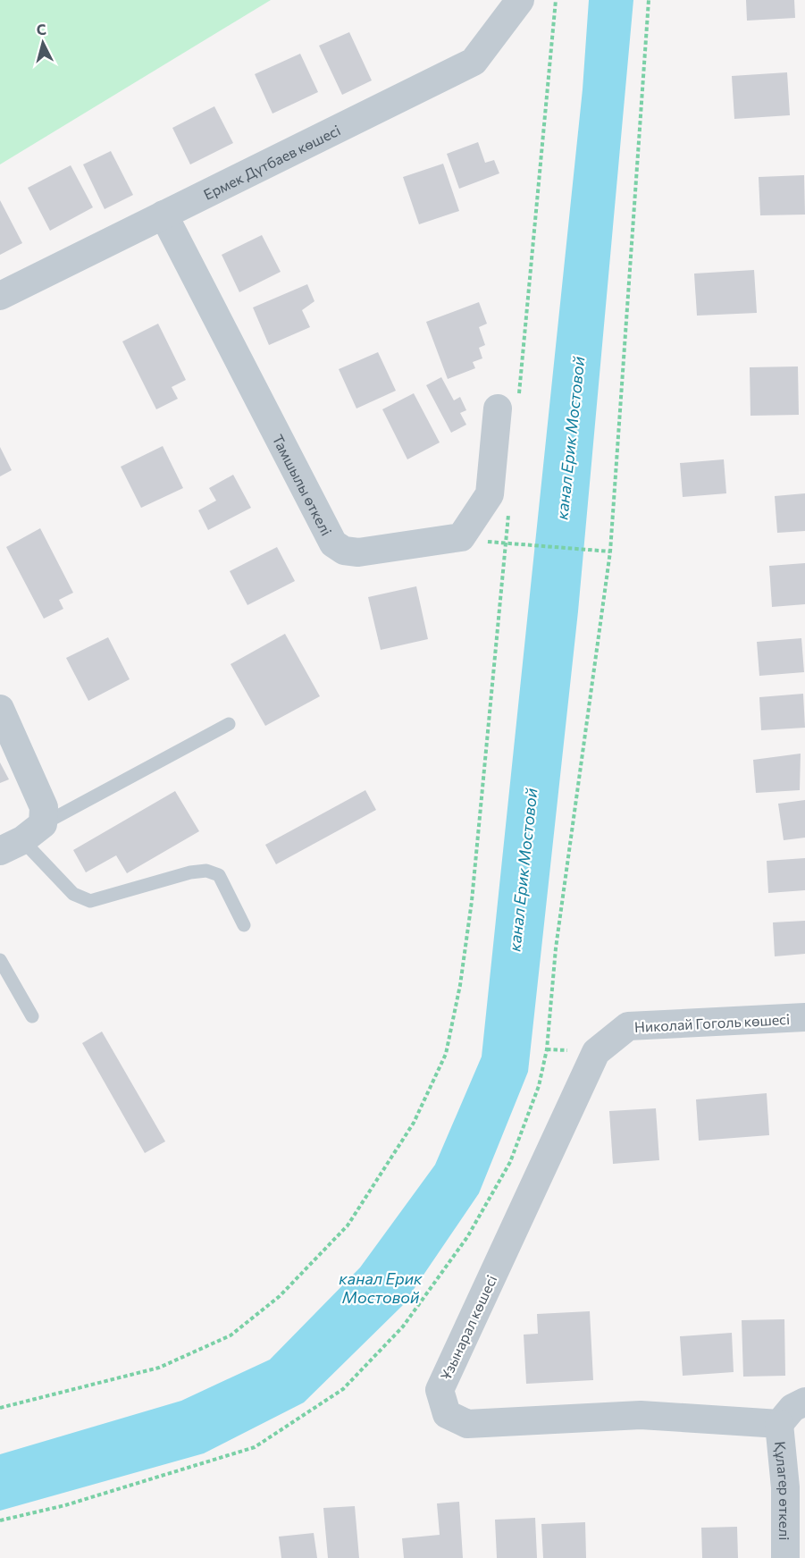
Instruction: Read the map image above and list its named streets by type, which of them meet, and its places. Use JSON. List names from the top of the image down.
{
  "streets": {
    "street": [
      "Ермек Дүтбаев көшесi",
      "Тамшылы өткелі",
      "Николай Гоголь көшесі",
      "Ұзынарал көшесі",
      "Құлагер өткелі"
    ]
  },
  "crossings": [
    ["Ермек Дүтбаев көшесi", "Тамшылы өткелі"],
    ["Николай Гоголь көшесі", "Ұзынарал көшесі"],
    ["Ұзынарал көшесі", "Құлагер өткелі"]
  ],
  "water": ["канал Ерик Мостовой"],
  "north": "top"
}
